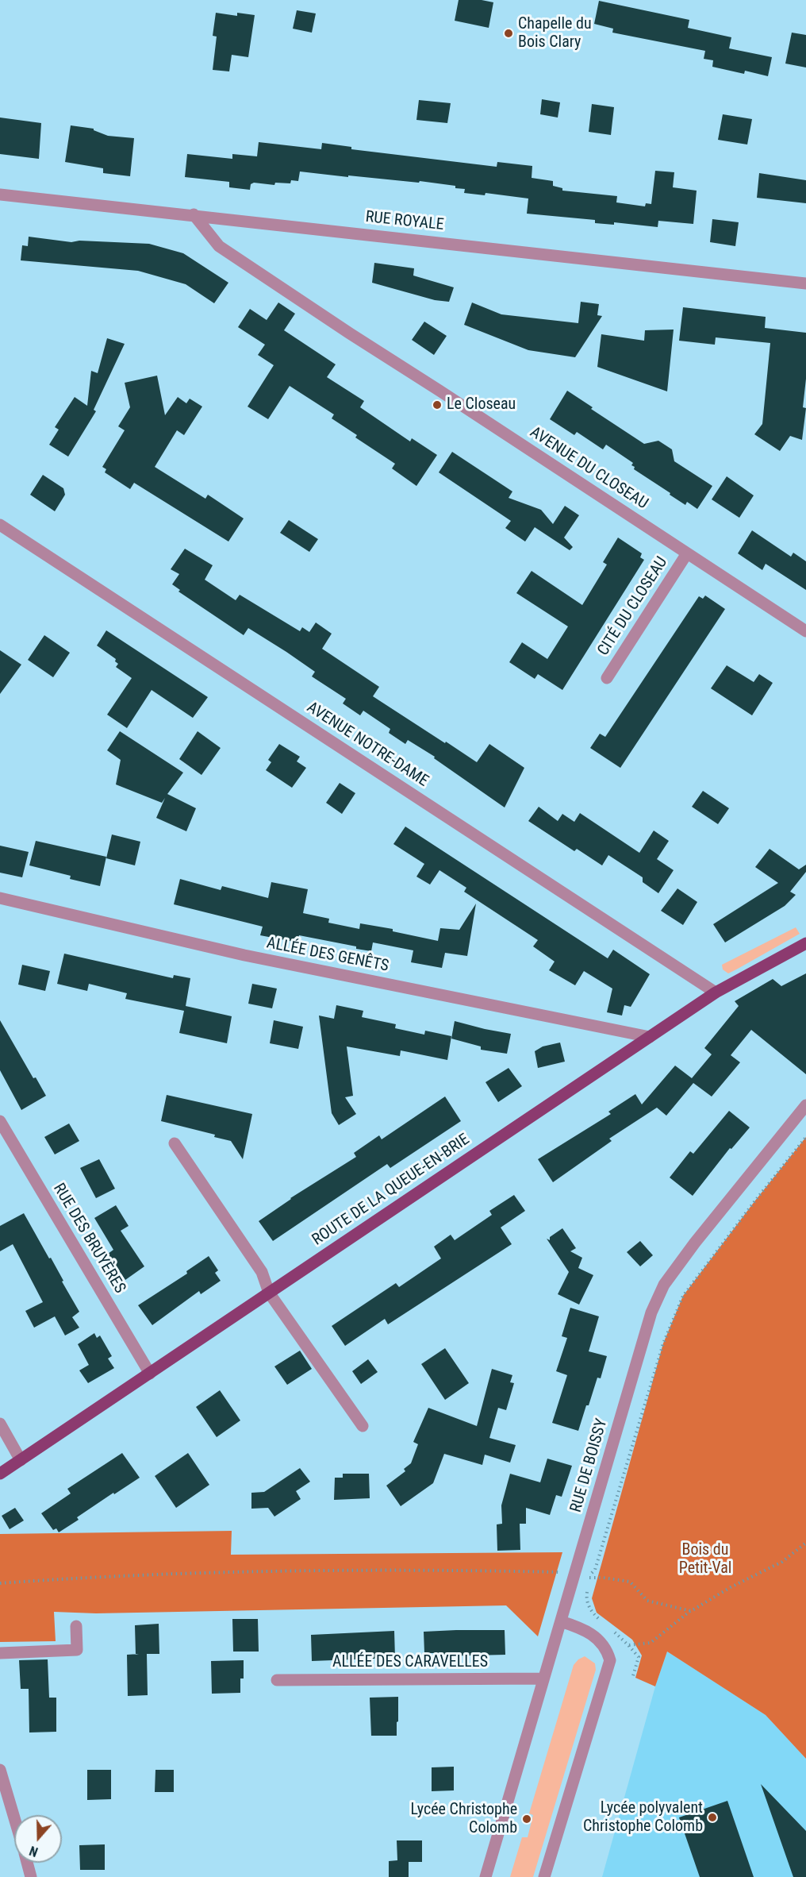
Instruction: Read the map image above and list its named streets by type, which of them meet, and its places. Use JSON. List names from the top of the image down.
{
  "streets": {
    "main road": ["ROUTE DE LA QUEUE-EN-BRIE"],
    "street": [
      "RUE ROYALE",
      "AVENUE DU CLOSEAU",
      "CITÉ DU CLOSEAU",
      "AVENUE NOTRE-DAME",
      "ALLÉE DES GENÊTS",
      "RUE DES BRUYÈRES",
      "RUE DE BOISSY",
      "ALLÉE DES CARAVELLES"
    ]
  },
  "crossings": [
    ["RUE ROYALE", "AVENUE DU CLOSEAU"],
    ["AVENUE DU CLOSEAU", "CITÉ DU CLOSEAU"],
    ["AVENUE NOTRE-DAME", "ROUTE DE LA QUEUE-EN-BRIE"],
    ["ALLÉE DES GENÊTS", "ROUTE DE LA QUEUE-EN-BRIE"],
    ["ROUTE DE LA QUEUE-EN-BRIE", "RUE DES BRUYÈRES"],
    ["RUE DE BOISSY", "ALLÉE DES CARAVELLES"]
  ],
  "parks": ["Bois du Petit-Val"],
  "places": [
    "Chapelle du Bois Clary",
    "Le Closeau",
    "Lycée polyvalent Christophe Colomb",
    "Lycée Christophe Colomb"
  ],
  "north": "bottom"
}
